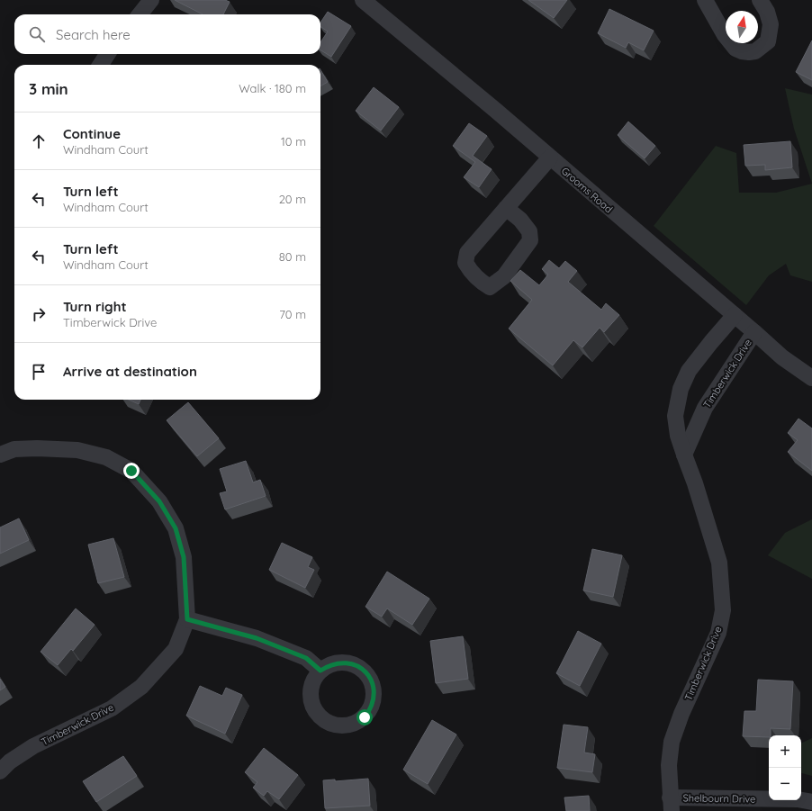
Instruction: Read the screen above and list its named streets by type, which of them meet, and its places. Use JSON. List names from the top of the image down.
{
  "streets": {
    "street": ["Grooms Road", "Timberwick Drive", "Shelbourn Drive"]
  },
  "crossings": [
    ["Grooms Road", "Timberwick Drive"],
    ["Timberwick Drive", "Shelbourn Drive"]
  ],
  "north": "top",
  "page": {
    "search": "Search here",
    "heading": ["3 min", "Walk · 180 m"],
    "list": [
      ["Continue", "Windham Court", "10 m"],
      ["Turn left", "Windham Court", "20 m"],
      ["Turn left", "Windham Court", "80 m"],
      ["Turn right", "Timberwick Drive", "70 m"],
      "Arrive at destination"
    ],
    "map_buttons": ["+", "−"]
  }
}
